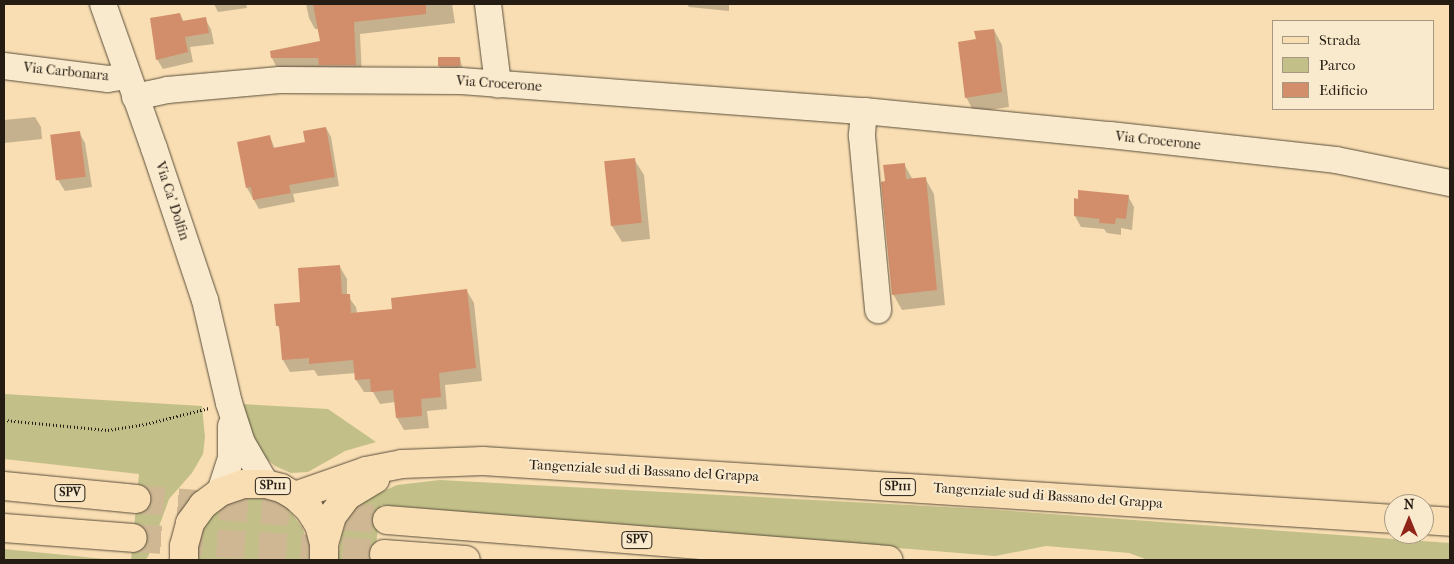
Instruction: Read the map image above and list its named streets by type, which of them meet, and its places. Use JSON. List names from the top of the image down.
{
  "streets": {
    "main road": ["Tangenziale sud di Bassano del Grappa", "SP111", "SPV"],
    "street": ["Via Carbonara", "Via Crocerone", "Via Ca' Dolfin"]
  },
  "crossings": [
    ["Via Carbonara", "Via Crocerone"],
    ["Via Carbonara", "Via Ca' Dolfin"],
    ["Via Crocerone", "Via Ca' Dolfin"],
    ["Via Ca' Dolfin", "Tangenziale sud di Bassano del Grappa"]
  ],
  "legend": ["Strada", "Parco", "Edificio"],
  "north": "top"
}
